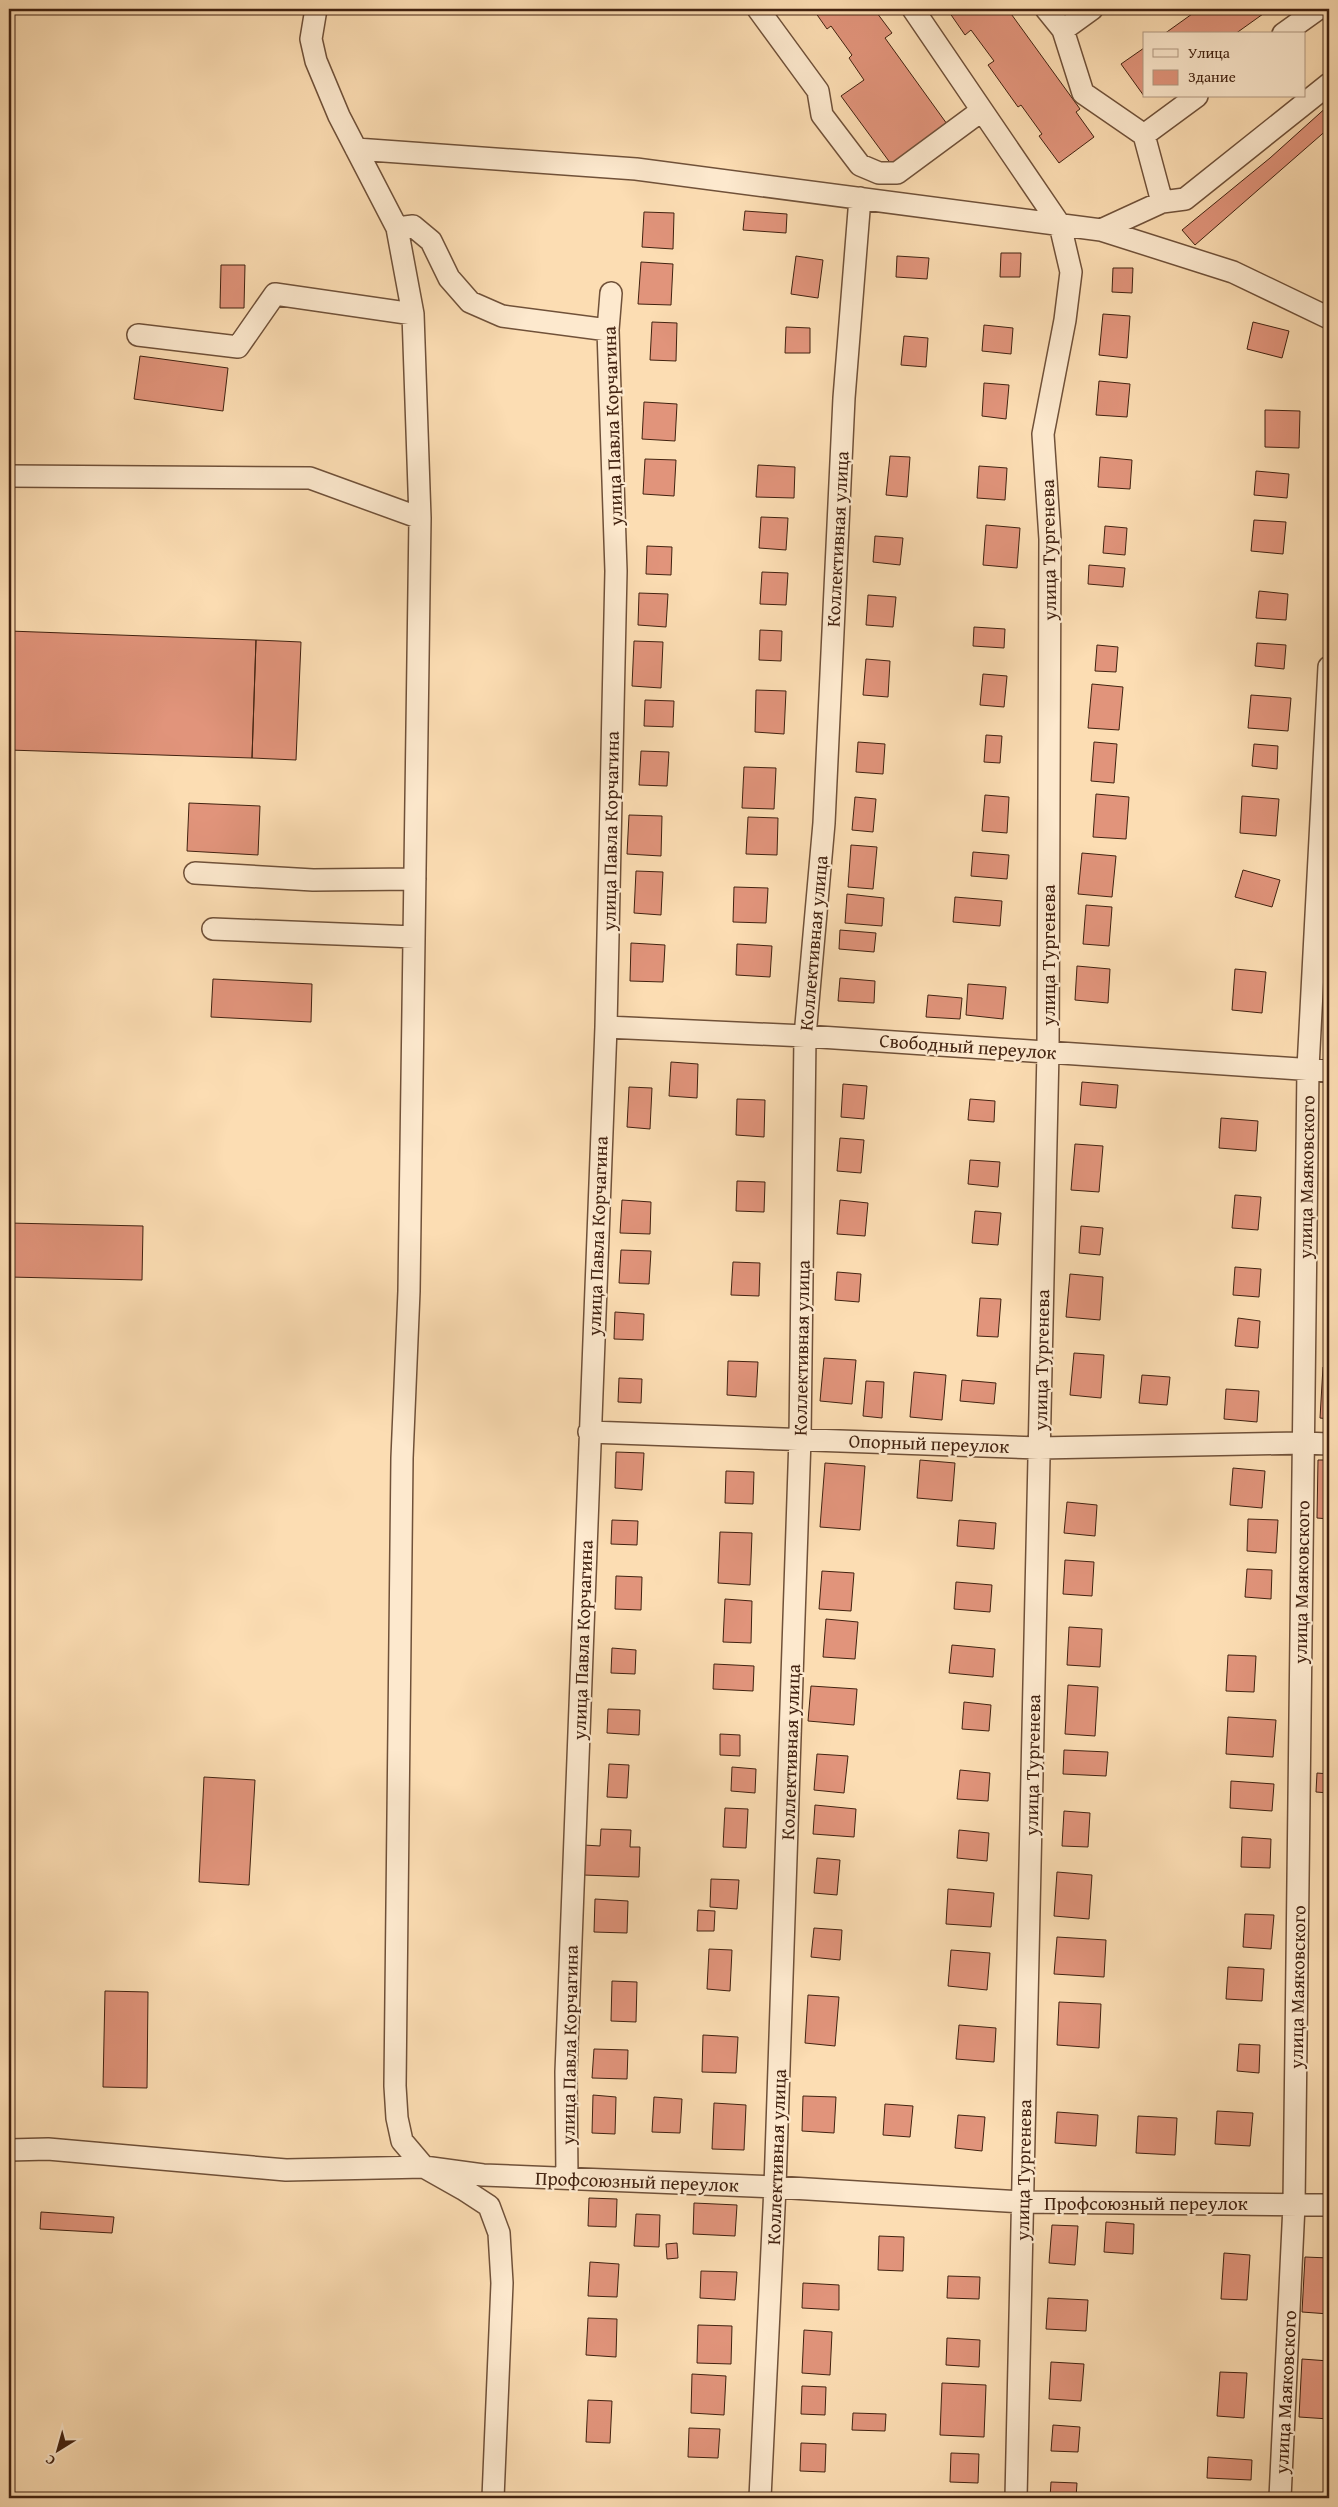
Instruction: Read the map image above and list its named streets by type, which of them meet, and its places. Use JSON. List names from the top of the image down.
{
  "streets": {
    "street": [
      "улица Павла Корчагина",
      "Коллективная улица",
      "улица Тургенева",
      "Свободный переулок",
      "улица Маяковского",
      "Опорный переулок",
      "Профсоюзный переулок"
    ]
  },
  "crossings": [
    ["улица Павла Корчагина", "Свободный переулок"],
    ["улица Павла Корчагина", "Опорный переулок"],
    ["улица Павла Корчагина", "Профсоюзный переулок"],
    ["Коллективная улица", "Свободный переулок"],
    ["Коллективная улица", "Опорный переулок"],
    ["Коллективная улица", "Профсоюзный переулок"],
    ["улица Тургенева", "Свободный переулок"],
    ["улица Тургенева", "Опорный переулок"],
    ["улица Тургенева", "Профсоюзный переулок"],
    ["Свободный переулок", "улица Маяковского"],
    ["улица Маяковского", "Опорный переулок"],
    ["улица Маяковского", "Профсоюзный переулок"]
  ],
  "legend": ["Улица", "Здание"],
  "north": "bottom left"
}
